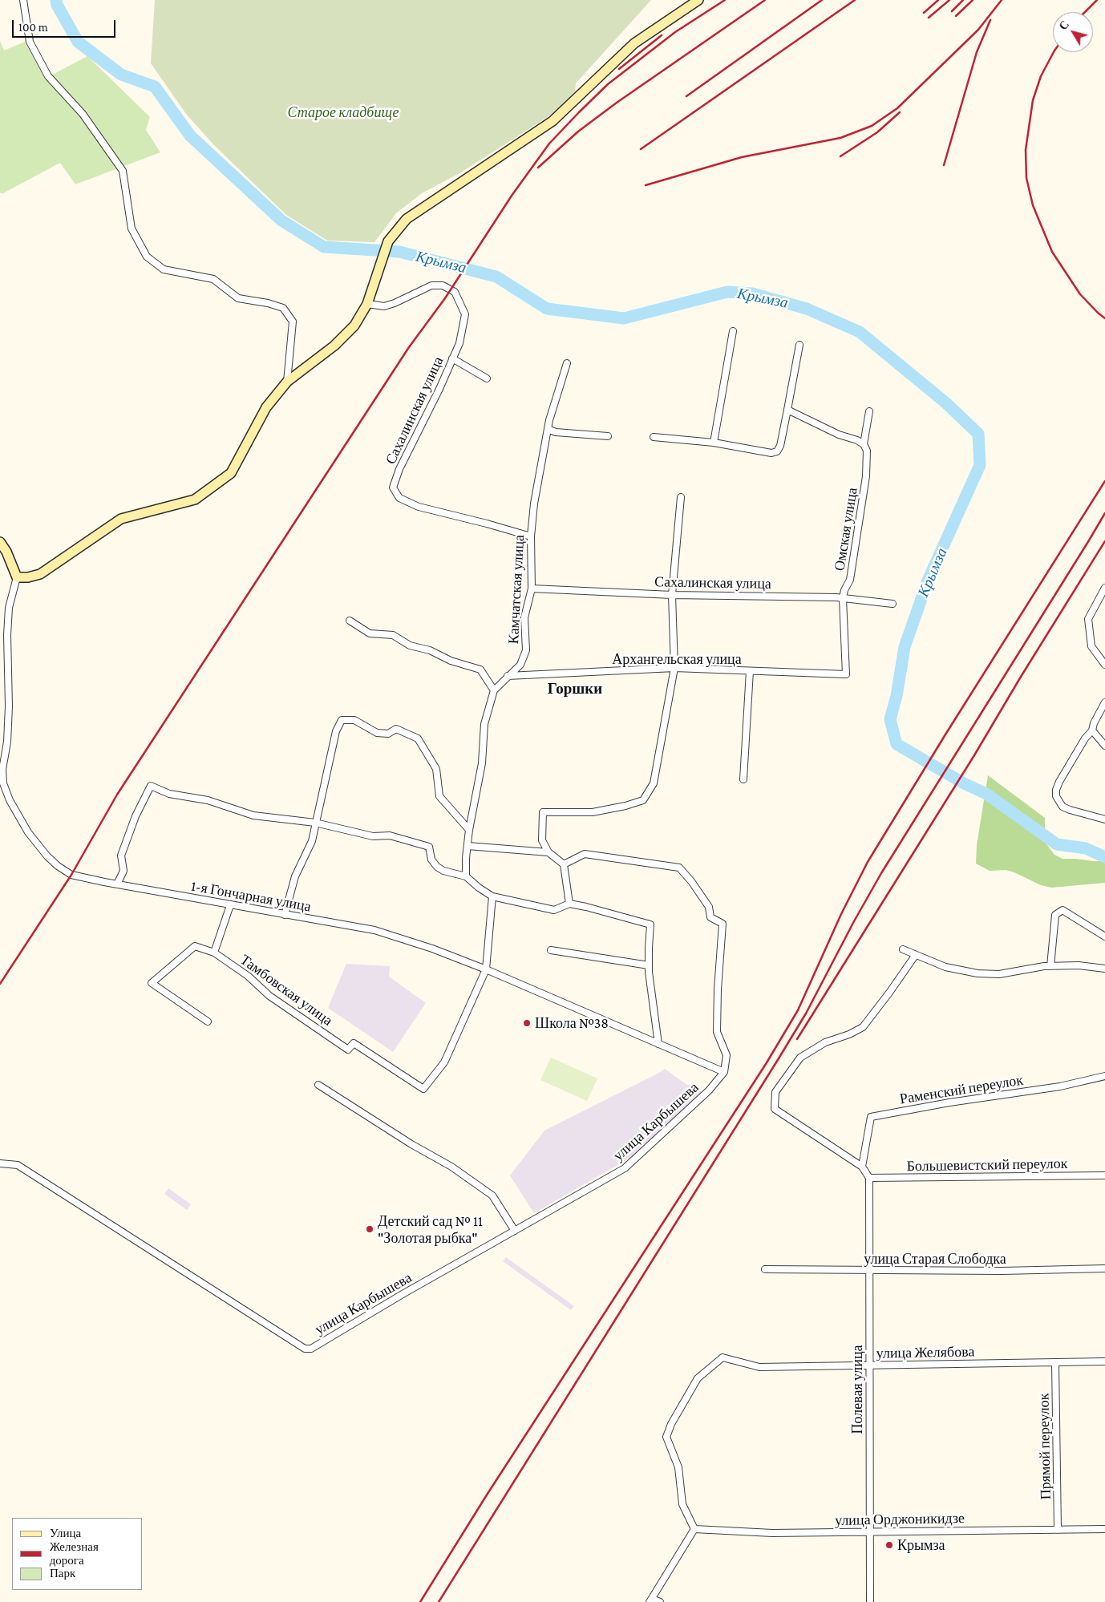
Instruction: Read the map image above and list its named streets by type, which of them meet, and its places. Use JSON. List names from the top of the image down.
{
  "streets": {
    "street": [
      "Сахалинская улица",
      "Омская улица",
      "Камчатская улица",
      "Архангельская улица",
      "1-я Гончарная улица",
      "Тамбовская улица",
      "Раменский переулок",
      "улица Карбышева",
      "Большевистский переулок",
      "улица Старая Слободка",
      "улица Желябова",
      "Полевая улица",
      "Прямой переулок",
      "улица Орджоникидзе"
    ]
  },
  "crossings": [
    ["Сахалинская улица", "Омская улица"],
    ["Сахалинская улица", "Камчатская улица"],
    ["Омская улица", "Архангельская улица"],
    ["Камчатская улица", "Архангельская улица"],
    ["1-я Гончарная улица", "Тамбовская улица"],
    ["1-я Гончарная улица", "улица Карбышева"],
    ["Большевистский переулок", "Полевая улица"],
    ["улица Старая Слободка", "Полевая улица"],
    ["улица Желябова", "Полевая улица"],
    ["улица Желябова", "Прямой переулок"],
    ["улица Желябова", "улица Орджоникидзе"],
    ["Полевая улица", "улица Орджоникидзе"],
    ["Прямой переулок", "улица Орджоникидзе"]
  ],
  "districts": ["Горшки"],
  "water": ["Крымза"],
  "parks": ["Старое кладбище"],
  "places": ["Школа №38", "Детский сад № 11 \"Золотая рыбка\"", "Крымза"],
  "legend": ["Улица", "Железная дорога", "Парк"],
  "scale_bar": "100 m",
  "north": "top left"
}
